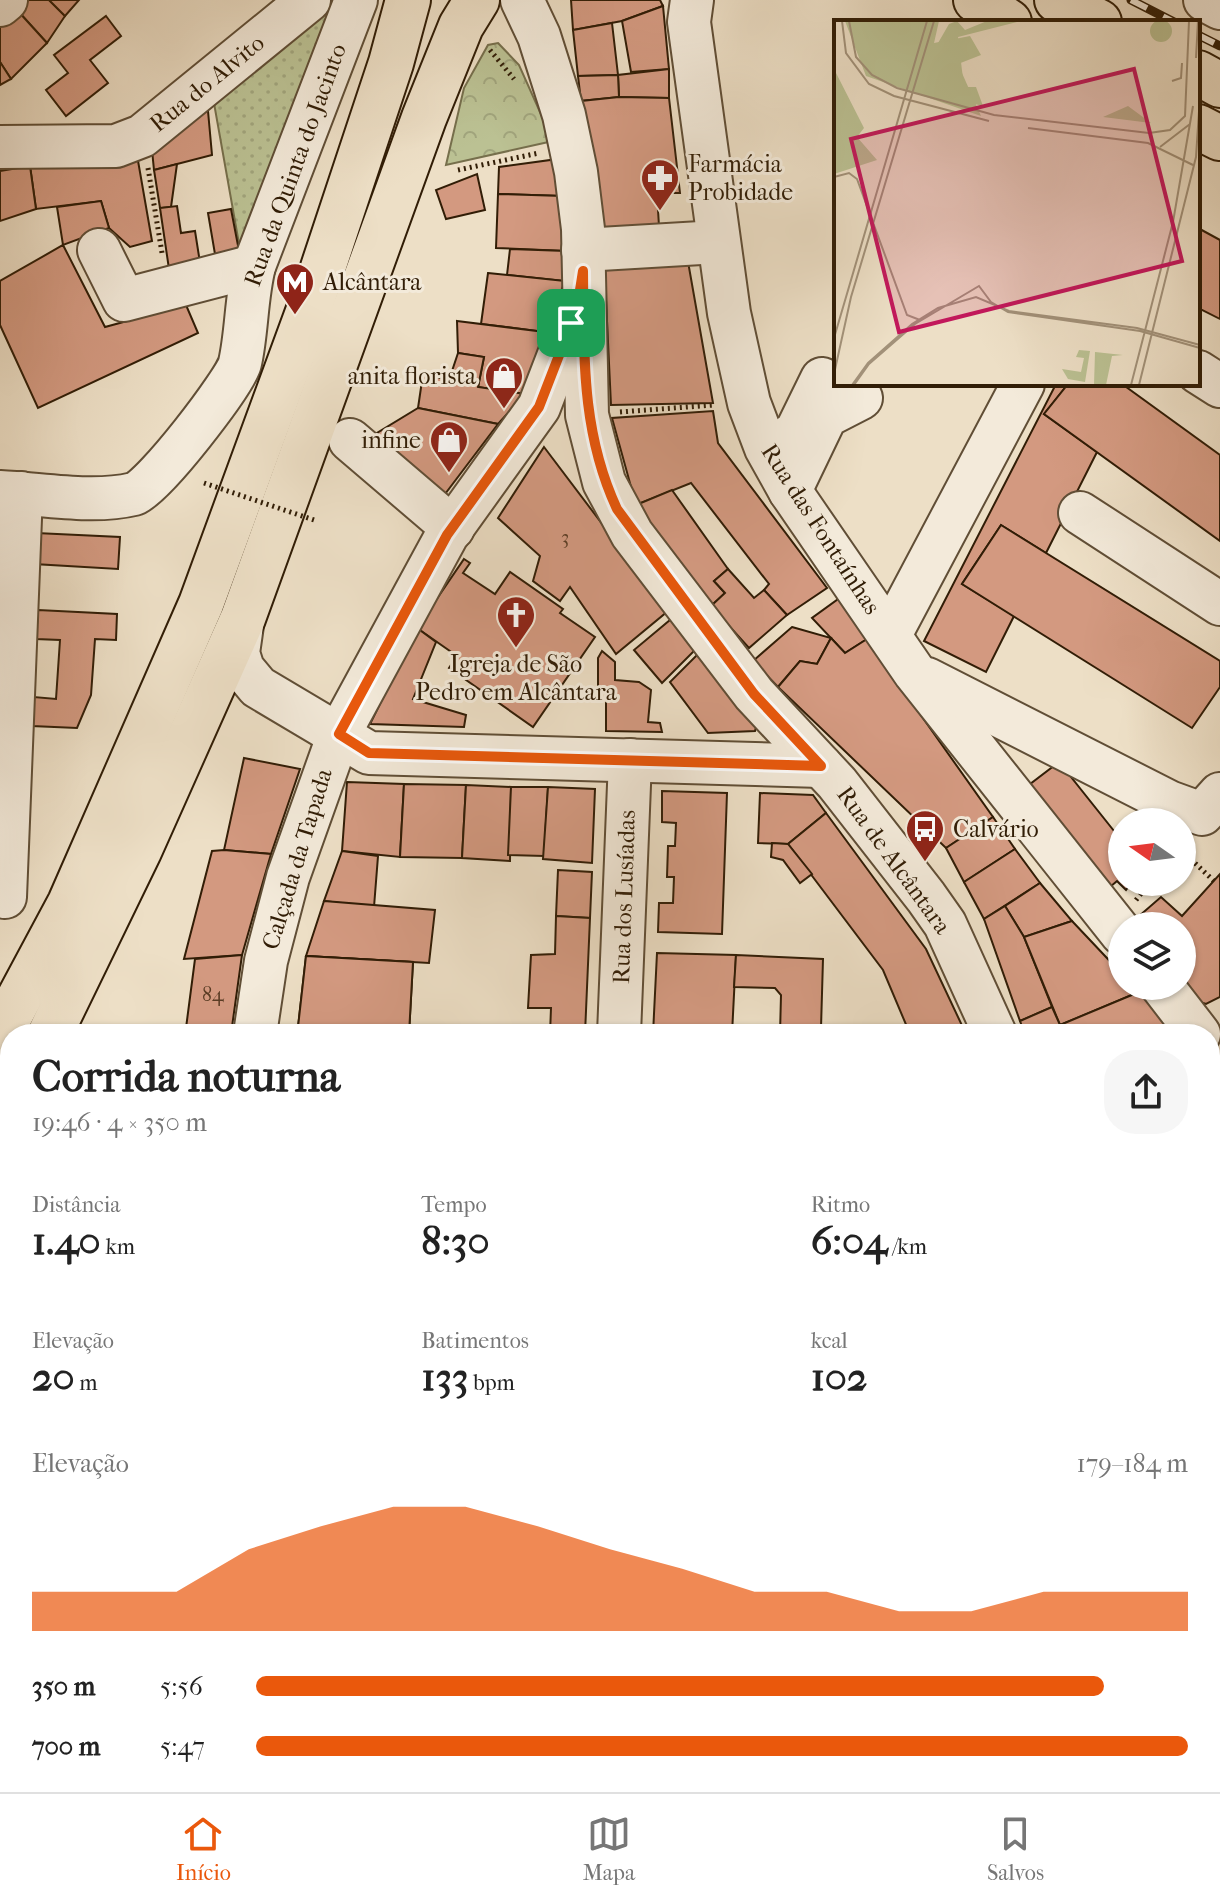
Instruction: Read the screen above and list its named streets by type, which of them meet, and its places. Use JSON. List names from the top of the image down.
{
  "streets": {
    "street": [
      "Rua do Alvito",
      "Rua da Quinta do Jacinto",
      "Rua das Fontaínhas",
      "Calçada da Tapada",
      "Rua de Alcântara",
      "Rua dos Lusíadas"
    ]
  },
  "crossings": [
    ["Calçada da Tapada", "Rua de Alcântara"]
  ],
  "places": {
    "pharmacy": ["Farmácia Probidade"],
    "metro station": ["Alcântara"],
    "shop": ["anita florista", "infine"],
    "church": ["Igreja de São Pedro em Alcântara"],
    "bus stop": ["Calvário"]
  },
  "house_numbers": ["3", "84"],
  "north": "left",
  "page": {
    "heading": ["Corrida noturna", "19:46 · 4 × 350 m"],
    "stats": [
      ["Distância", "1.40 km"],
      ["Tempo", "8:30"],
      ["Ritmo", "6:04 /km"],
      ["Elevação", "20 m"],
      ["Batimentos", "133 bpm"],
      ["kcal", "102"]
    ],
    "chart": ["Elevação", "179–184 m"],
    "list": [
      {
        "name": "350 m",
        "note": "5:56"
      },
      {
        "name": "700 m",
        "note": "5:47"
      }
    ],
    "tabs": ["Início", "Mapa", "Salvos"]
  }
}
